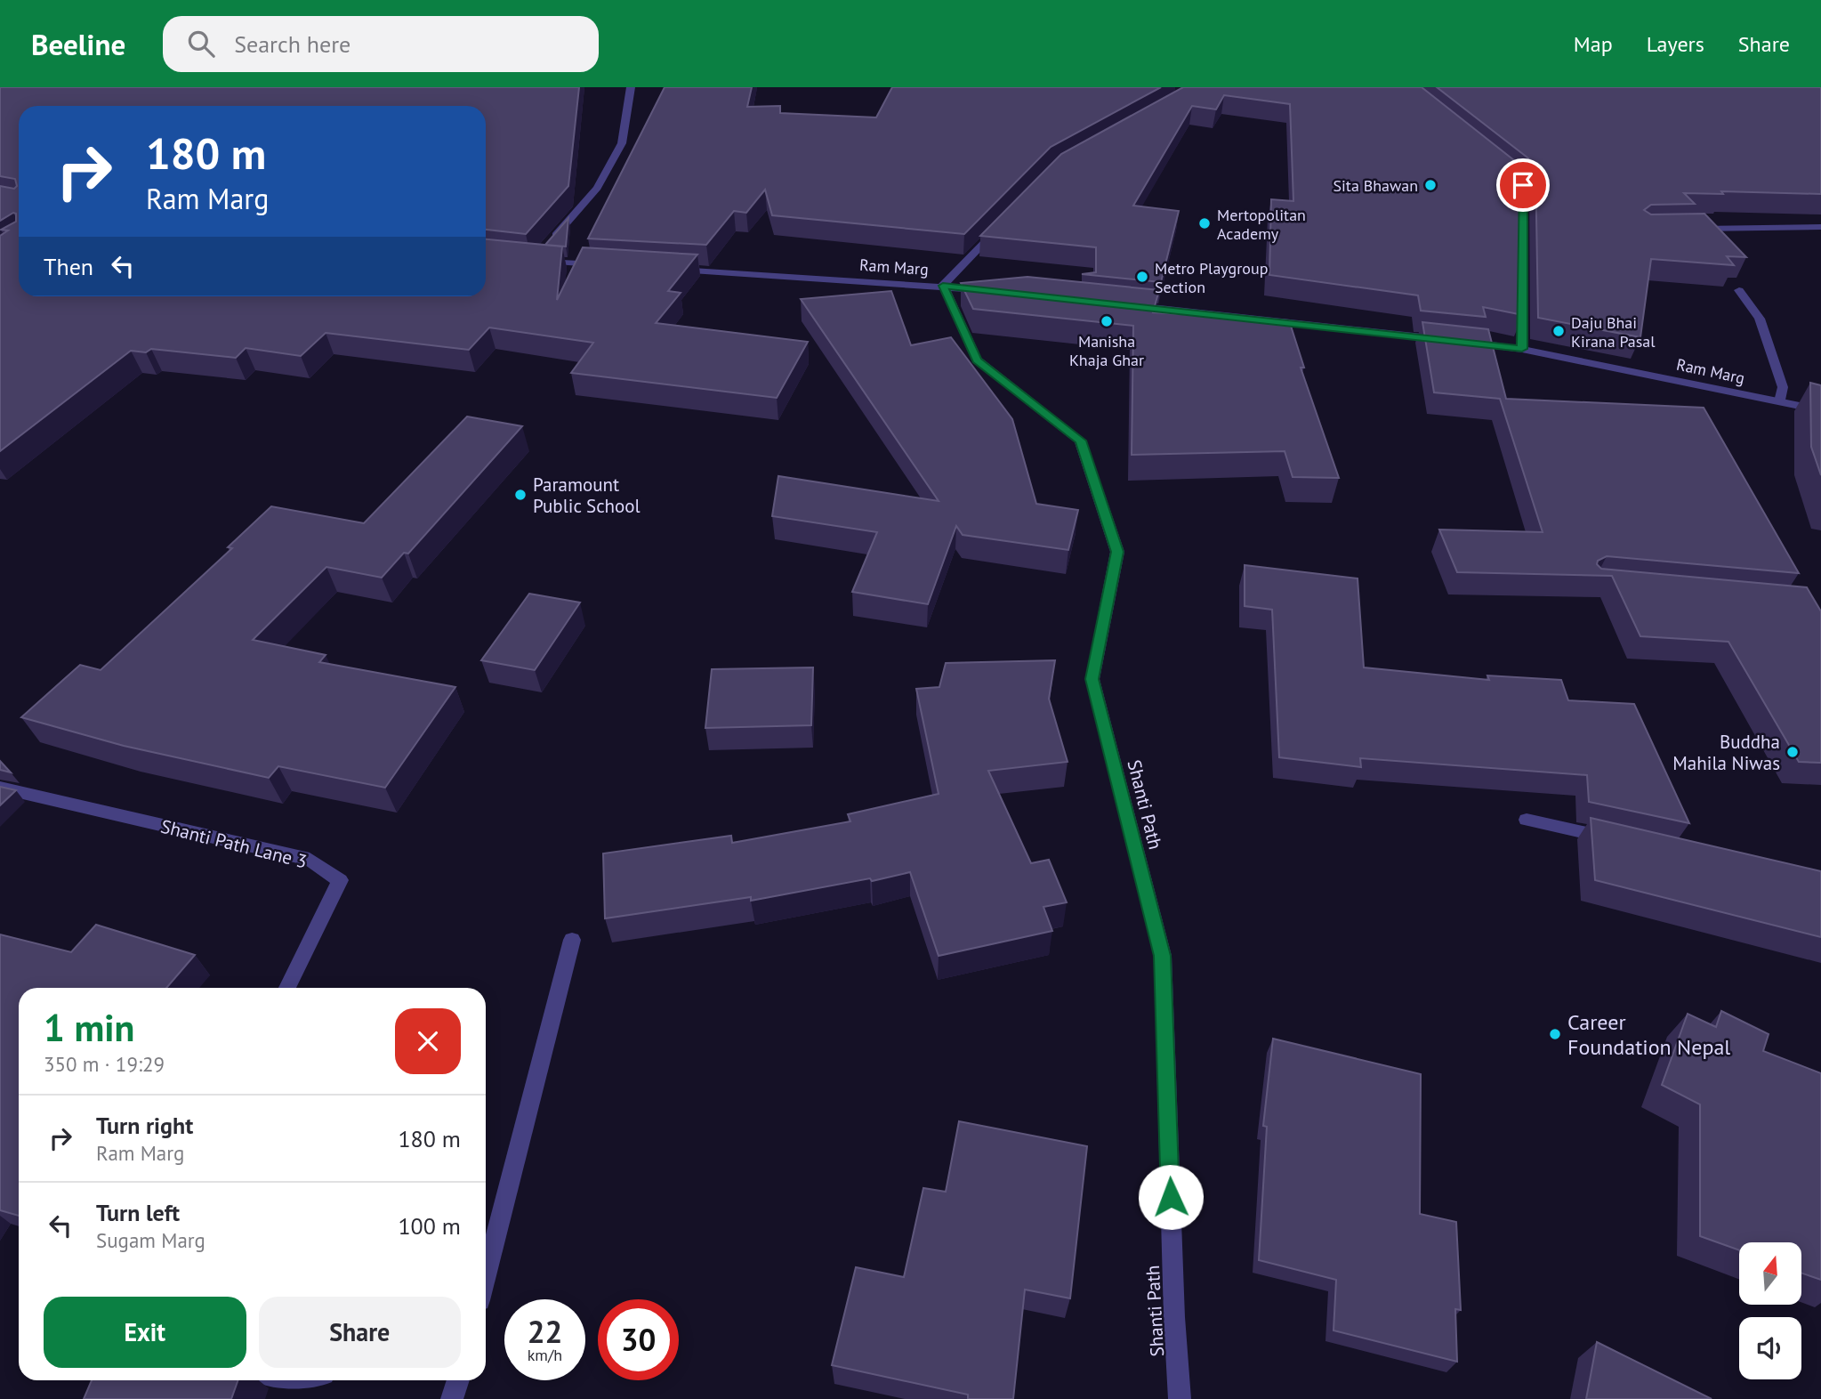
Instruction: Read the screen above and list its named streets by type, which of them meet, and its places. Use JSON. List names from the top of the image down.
{
  "streets": {
    "street": ["Ram Marg", "Shanti Path", "Shanti Path Lane 3"]
  },
  "crossings": [
    ["Ram Marg", "Shanti Path"]
  ],
  "places": [
    "Sita Bhawan",
    "Mertopolitan Academy",
    "Metro Playgroup Section",
    "Manisha Khaja Ghar",
    "Daju Bhai Kirana Pasal",
    "Paramount Public School",
    "Buddha Mahila Niwas",
    "Career Foundation Nepal"
  ],
  "north": "top",
  "page": {
    "header": "Beeline",
    "search": "Search here",
    "nav": ["Map", "Layers", "Share"],
    "turn": ["180 m", "Ram Marg"],
    "then": "Then",
    "heading": ["1 min", "350 m · 19:29"],
    "list": [
      {
        "name": "Turn right",
        "note": "Ram Marg",
        "value": "180 m"
      },
      {
        "name": "Turn left",
        "note": "Sugam Marg",
        "value": "100 m"
      }
    ],
    "buttons": ["Exit", "Share"],
    "speed": "22 km/h",
    "limit": "30"
  }
}
